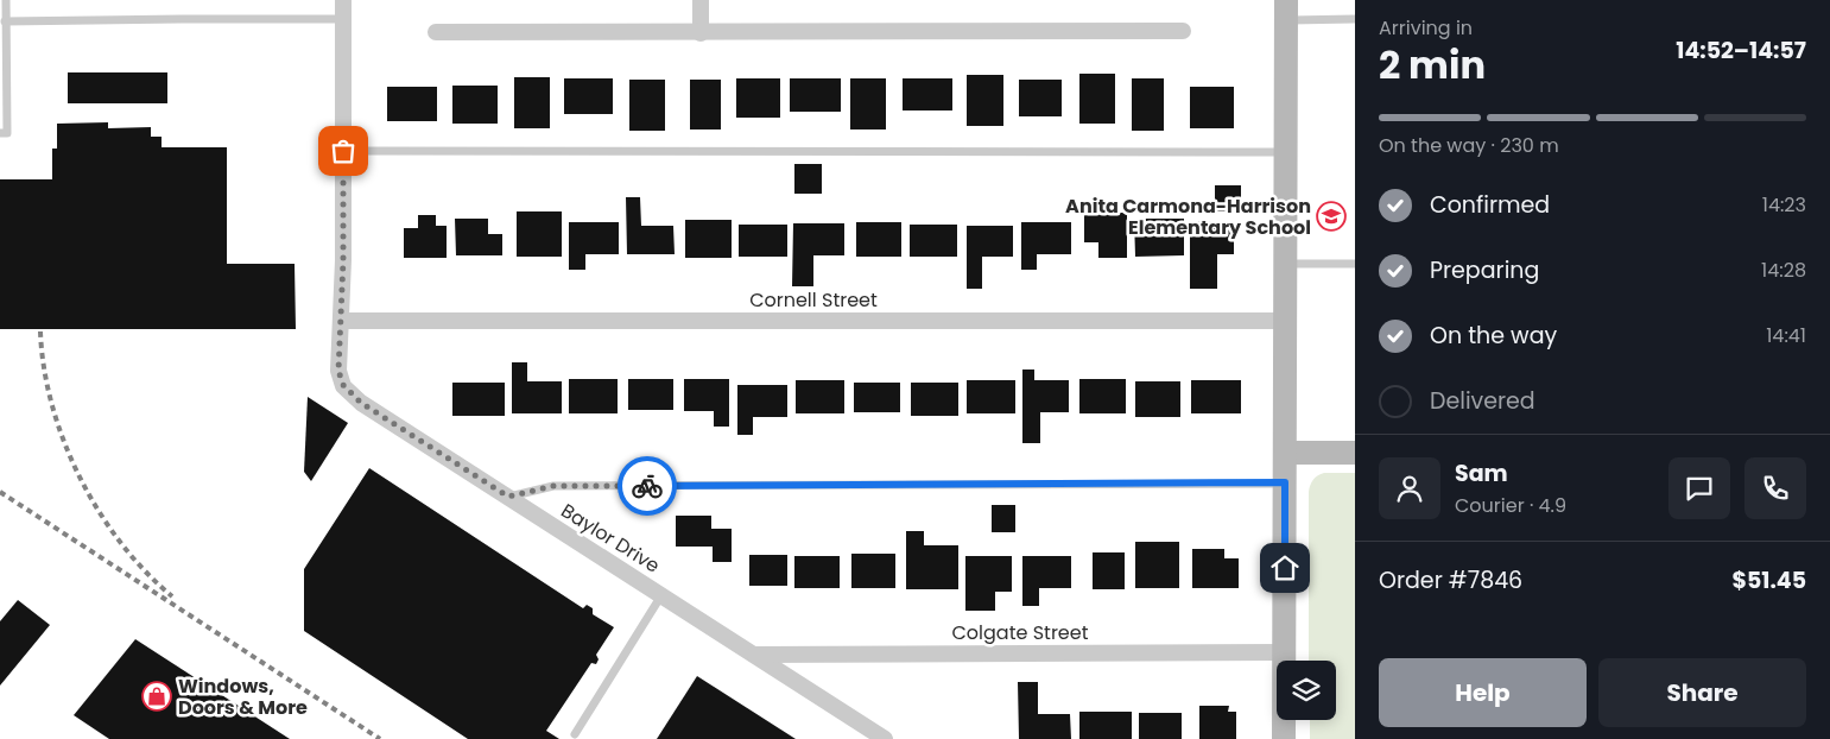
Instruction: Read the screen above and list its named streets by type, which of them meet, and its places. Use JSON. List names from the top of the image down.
{
  "streets": {
    "street": ["Cornell Street", "Baylor Drive", "Colgate Street"]
  },
  "crossings": [
    ["Cornell Street", "Baylor Drive"],
    ["Baylor Drive", "Colgate Street"]
  ],
  "places": {
    "school or university": ["Anita Carmona-Harrison Elementary School"],
    "shop": ["Windows, Doors & More"]
  },
  "page": {
    "heading": ["2 min", "Arriving in", "14:52–14:57"],
    "panel": [
      "Sam",
      "Courier · 4.9",
      "Order #7846",
      "$51.45"
    ],
    "bar": "On the way · 230 m",
    "list": [
      ["Confirmed", "14:23"],
      ["Preparing", "14:28"],
      ["On the way", "14:41"],
      "Delivered"
    ],
    "buttons": ["Help", "Share"]
  }
}
